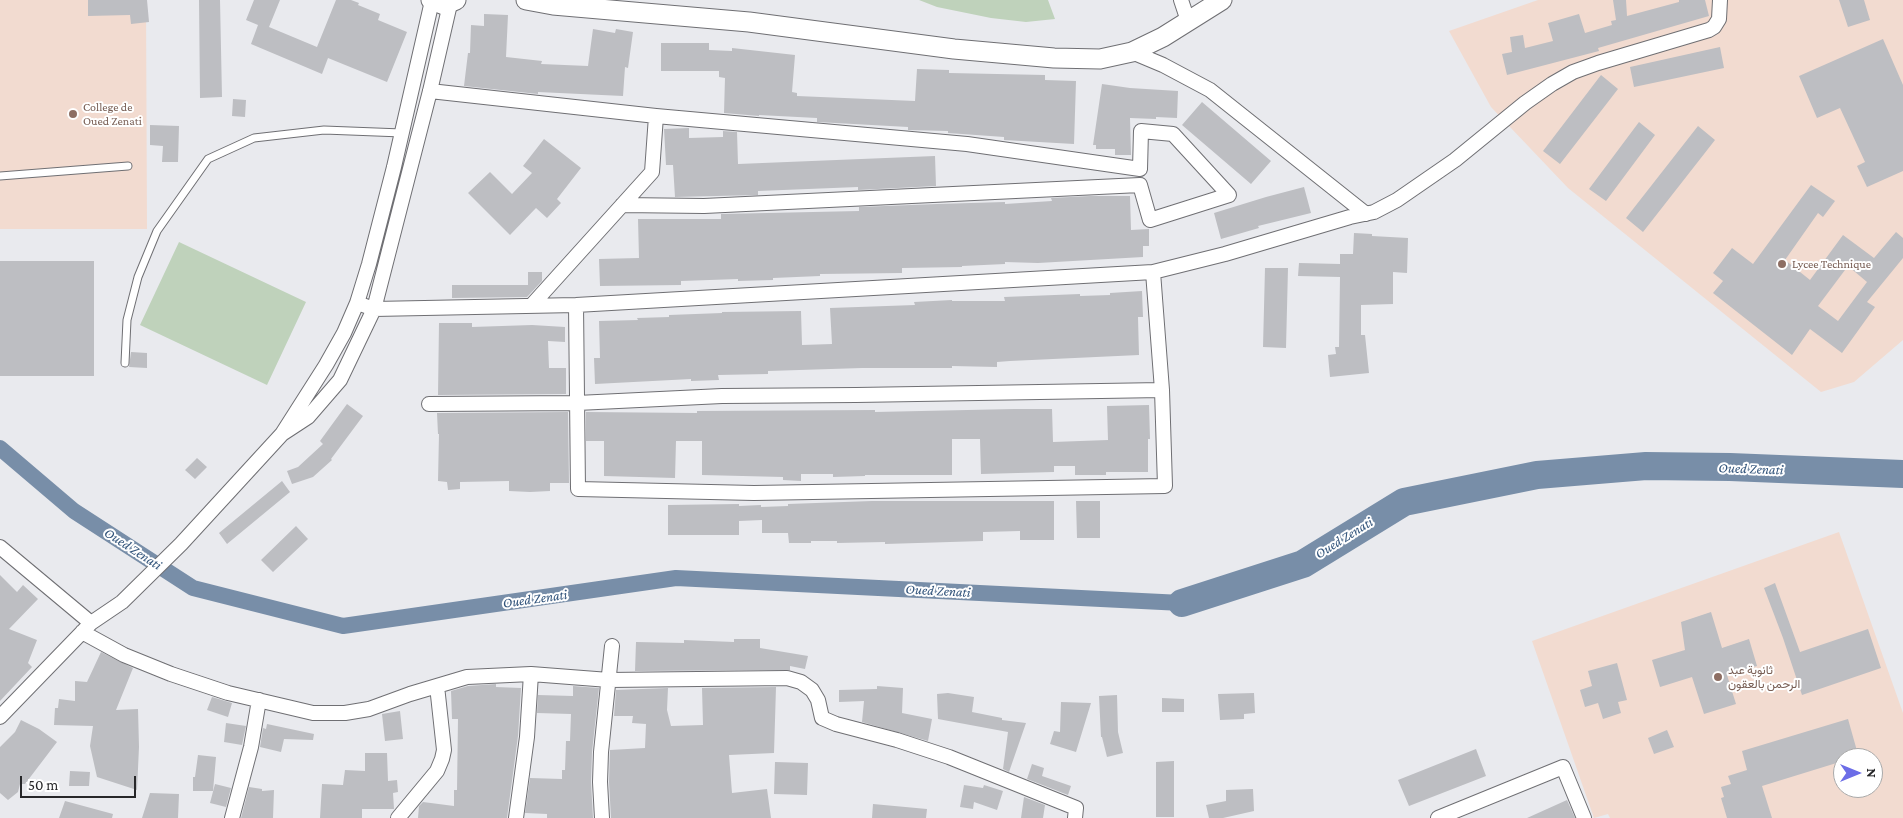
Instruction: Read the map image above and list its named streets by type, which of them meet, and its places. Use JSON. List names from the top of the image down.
{
  "water": ["Oued Zenati"],
  "places": ["College de Oued Zenati", "Lycee Technique", "ثانوية عبد الرحمن بالعقون"],
  "scale_bar": "50 m",
  "north": "right"
}
